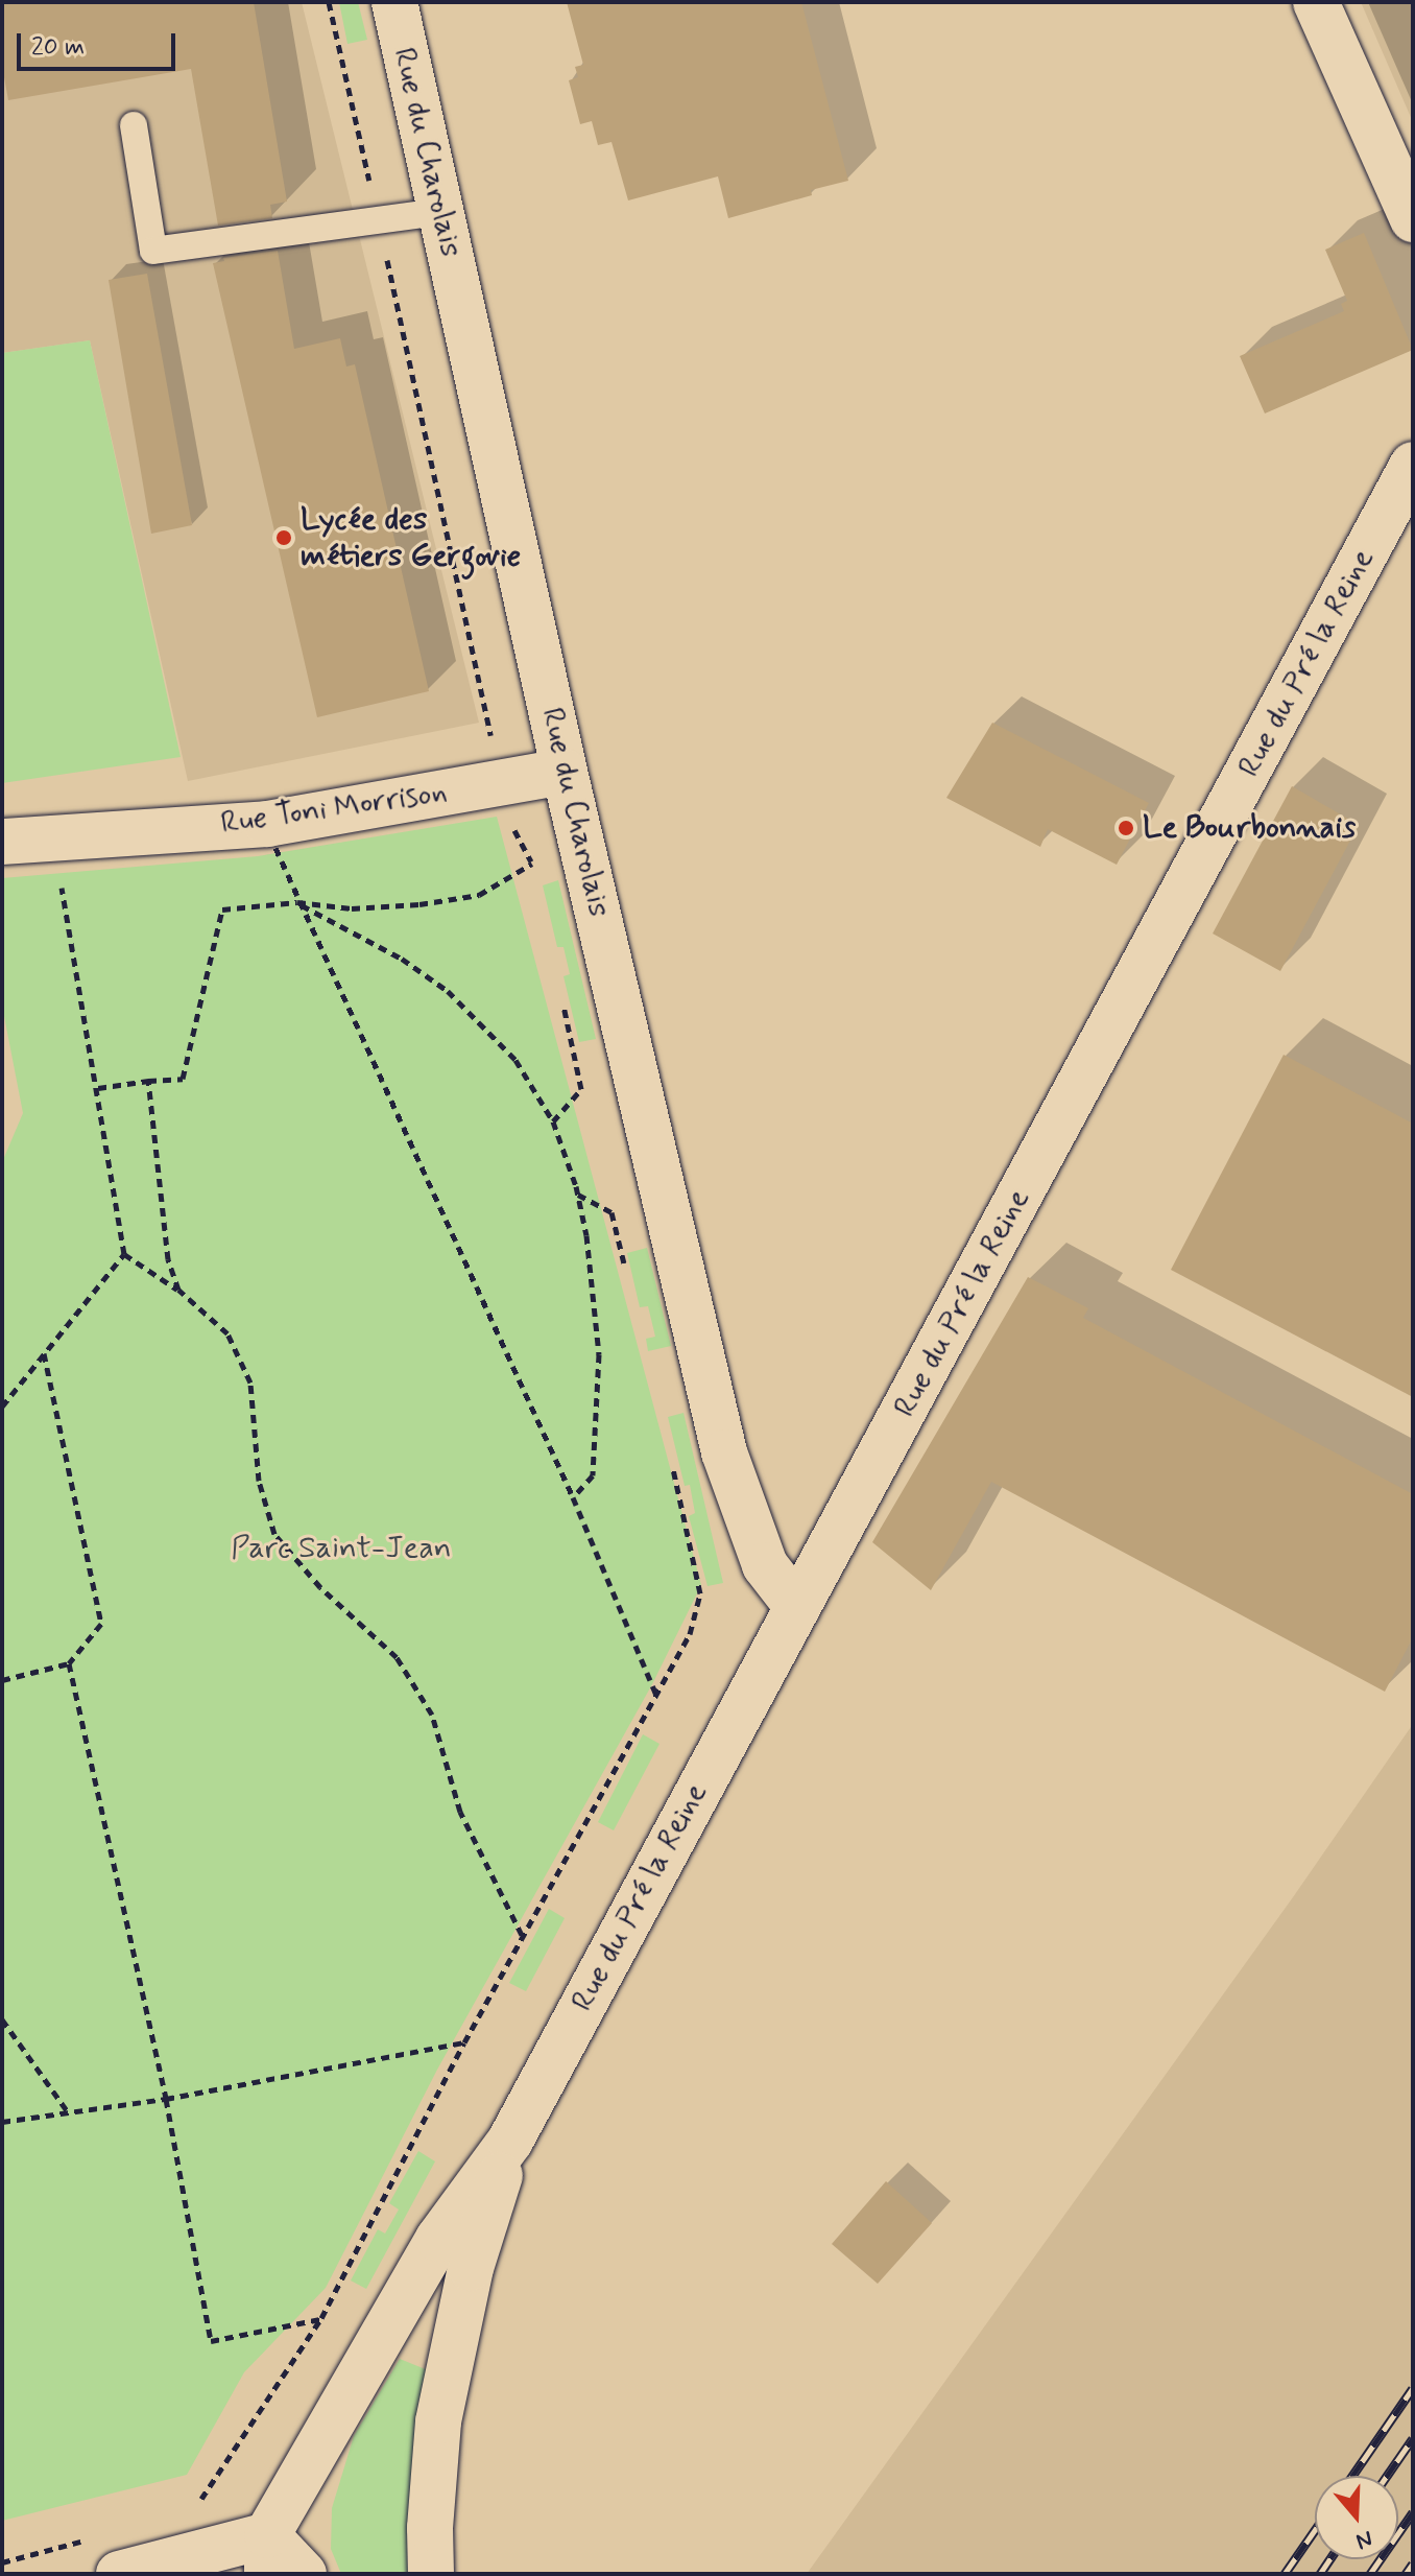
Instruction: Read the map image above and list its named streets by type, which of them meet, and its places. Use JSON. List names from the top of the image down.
{
  "streets": {
    "main road": ["Rue du Charolais", "Rue du Pré la Reine", "Rue Toni Morrison"]
  },
  "crossings": [
    ["Rue du Charolais", "Rue du Pré la Reine"],
    ["Rue du Charolais", "Rue Toni Morrison"]
  ],
  "parks": ["Parc Saint-Jean"],
  "places": ["Lycée des métiers Gergovie", "Le Bourbonnais"],
  "scale_bar": "20 m",
  "north": "bottom"
}
